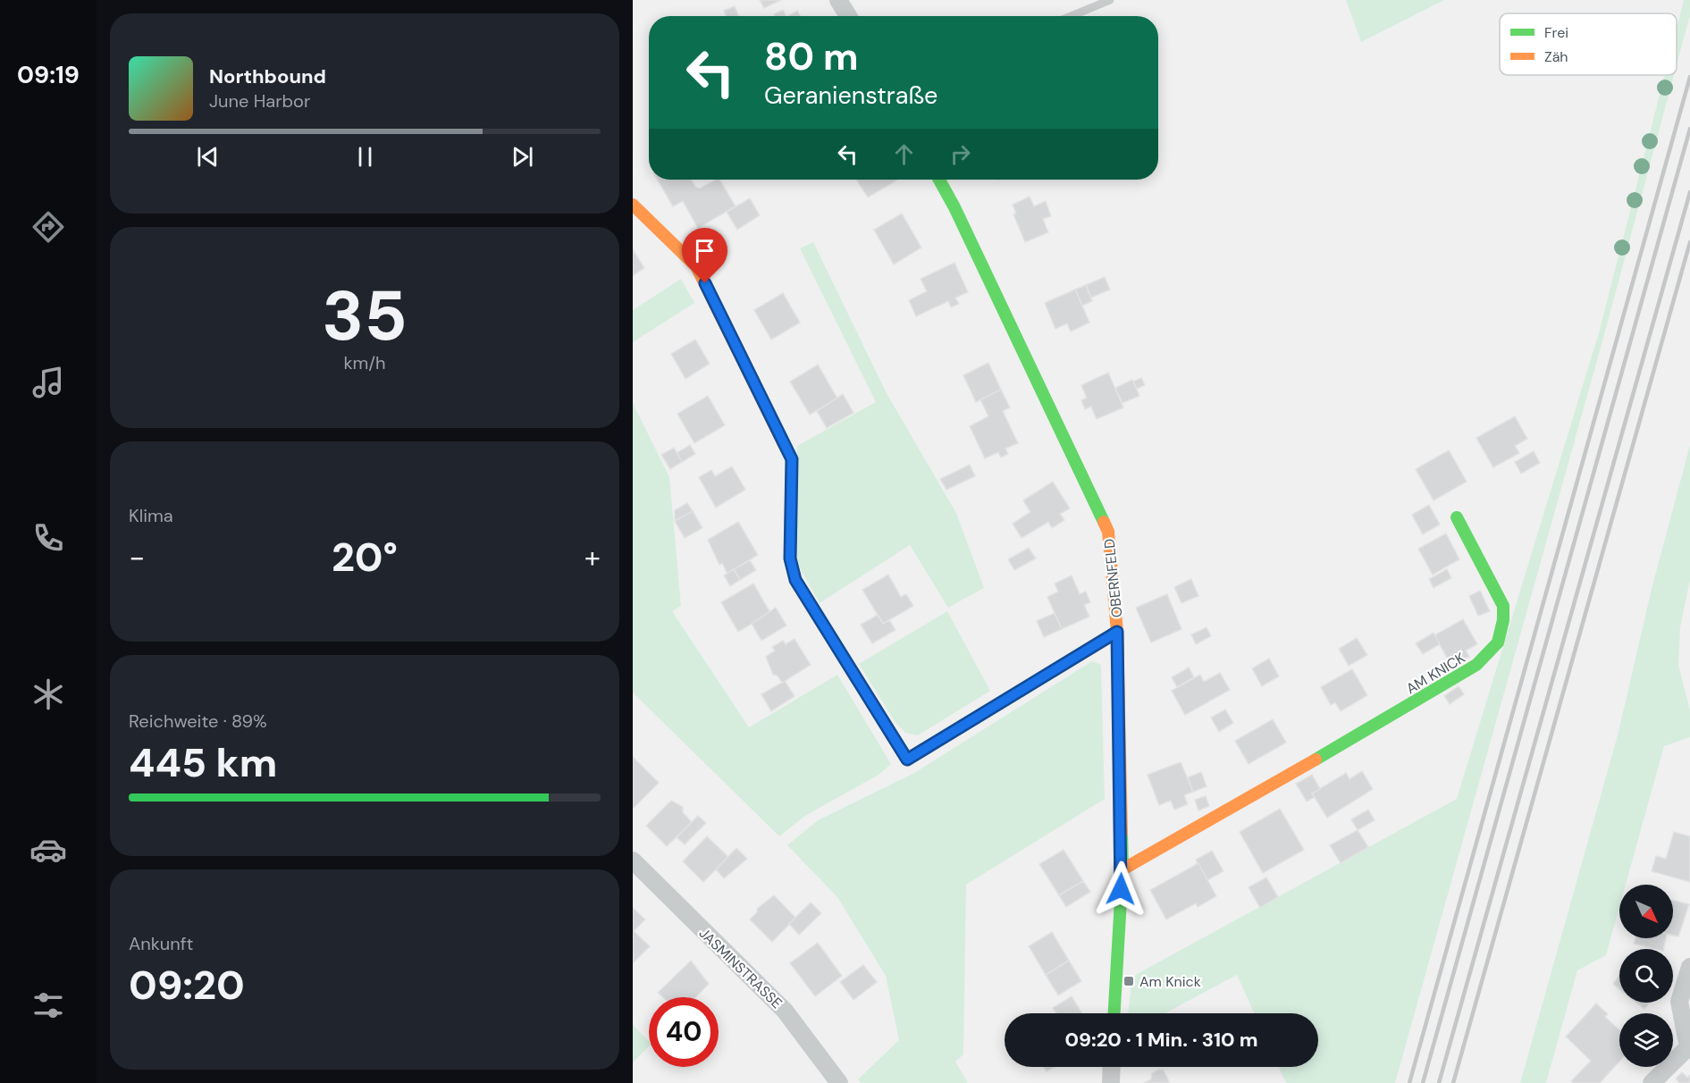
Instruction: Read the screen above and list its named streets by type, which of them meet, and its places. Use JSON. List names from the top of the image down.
{
  "streets": {
    "street": ["OBERNFELD", "AM KNICK", "JASMINSTRASSE"]
  },
  "crossings": [
    ["OBERNFELD", "AM KNICK"]
  ],
  "places": {
    "transit": ["Am Knick"]
  },
  "legend": ["Frei", "Zäh"],
  "north": "bottom right",
  "page": {
    "tabs": "09:19",
    "turn": ["80 m", "Geranienstraße"],
    "song": ["Northbound", "June Harbor"],
    "tile": [
      ["35", "km/h"],
      "Klima",
      ["Reichweite · 89%", "445 km"],
      ["Ankunft", "09:20"]
    ],
    "heat": ["−", "20°", "+"],
    "limit": "40",
    "trip": "09:20 · 1 Min. · 310 m"
  }
}
